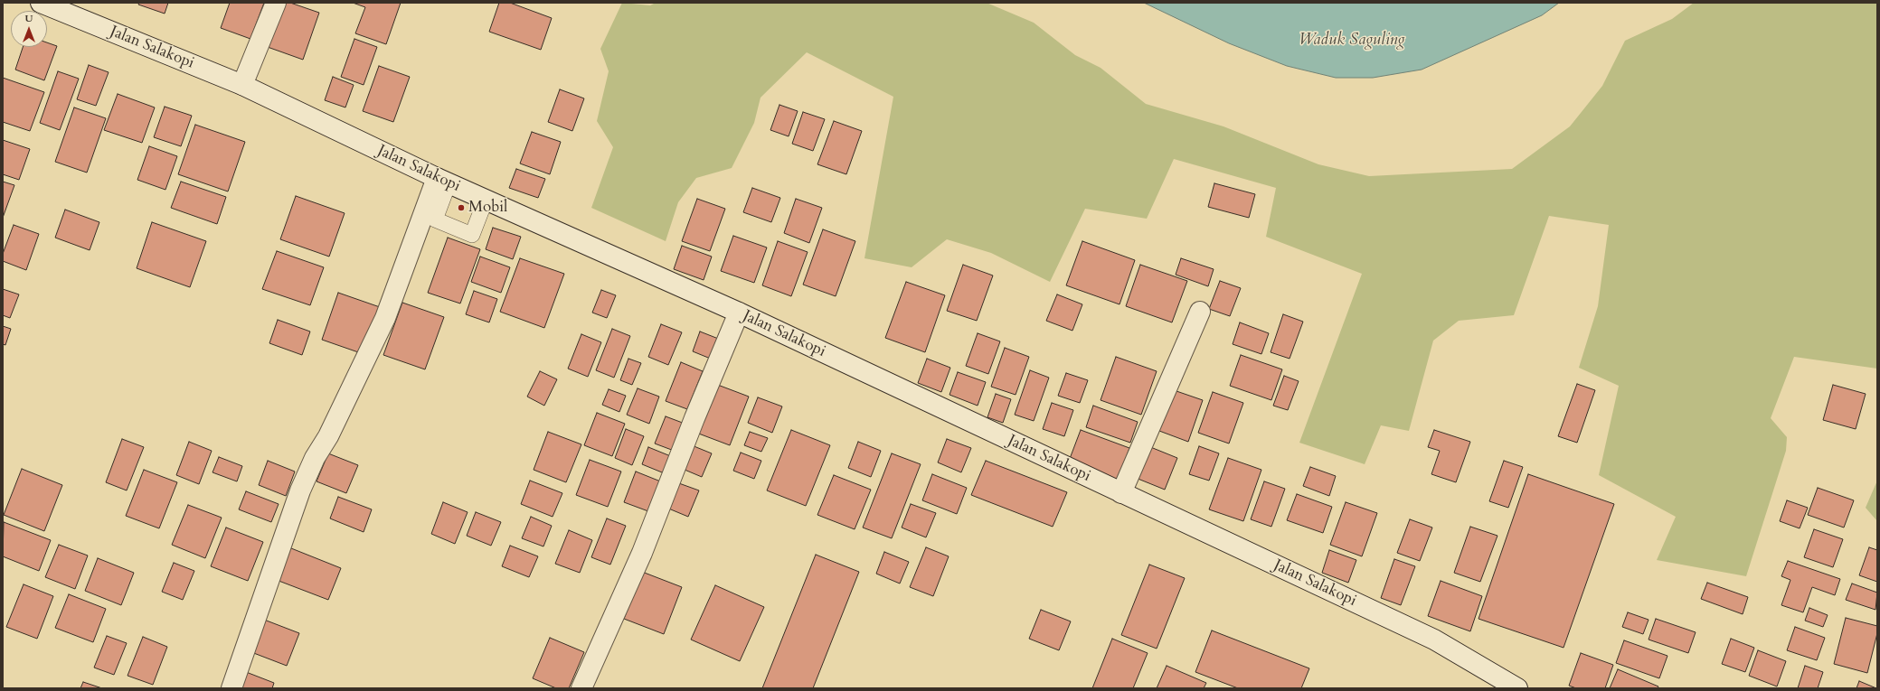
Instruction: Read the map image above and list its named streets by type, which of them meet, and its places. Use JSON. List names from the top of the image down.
{
  "streets": {
    "street": ["Jalan Salakopi"]
  },
  "water": ["Waduk Saguling"],
  "places": ["Mobil"],
  "north": "top"
}
